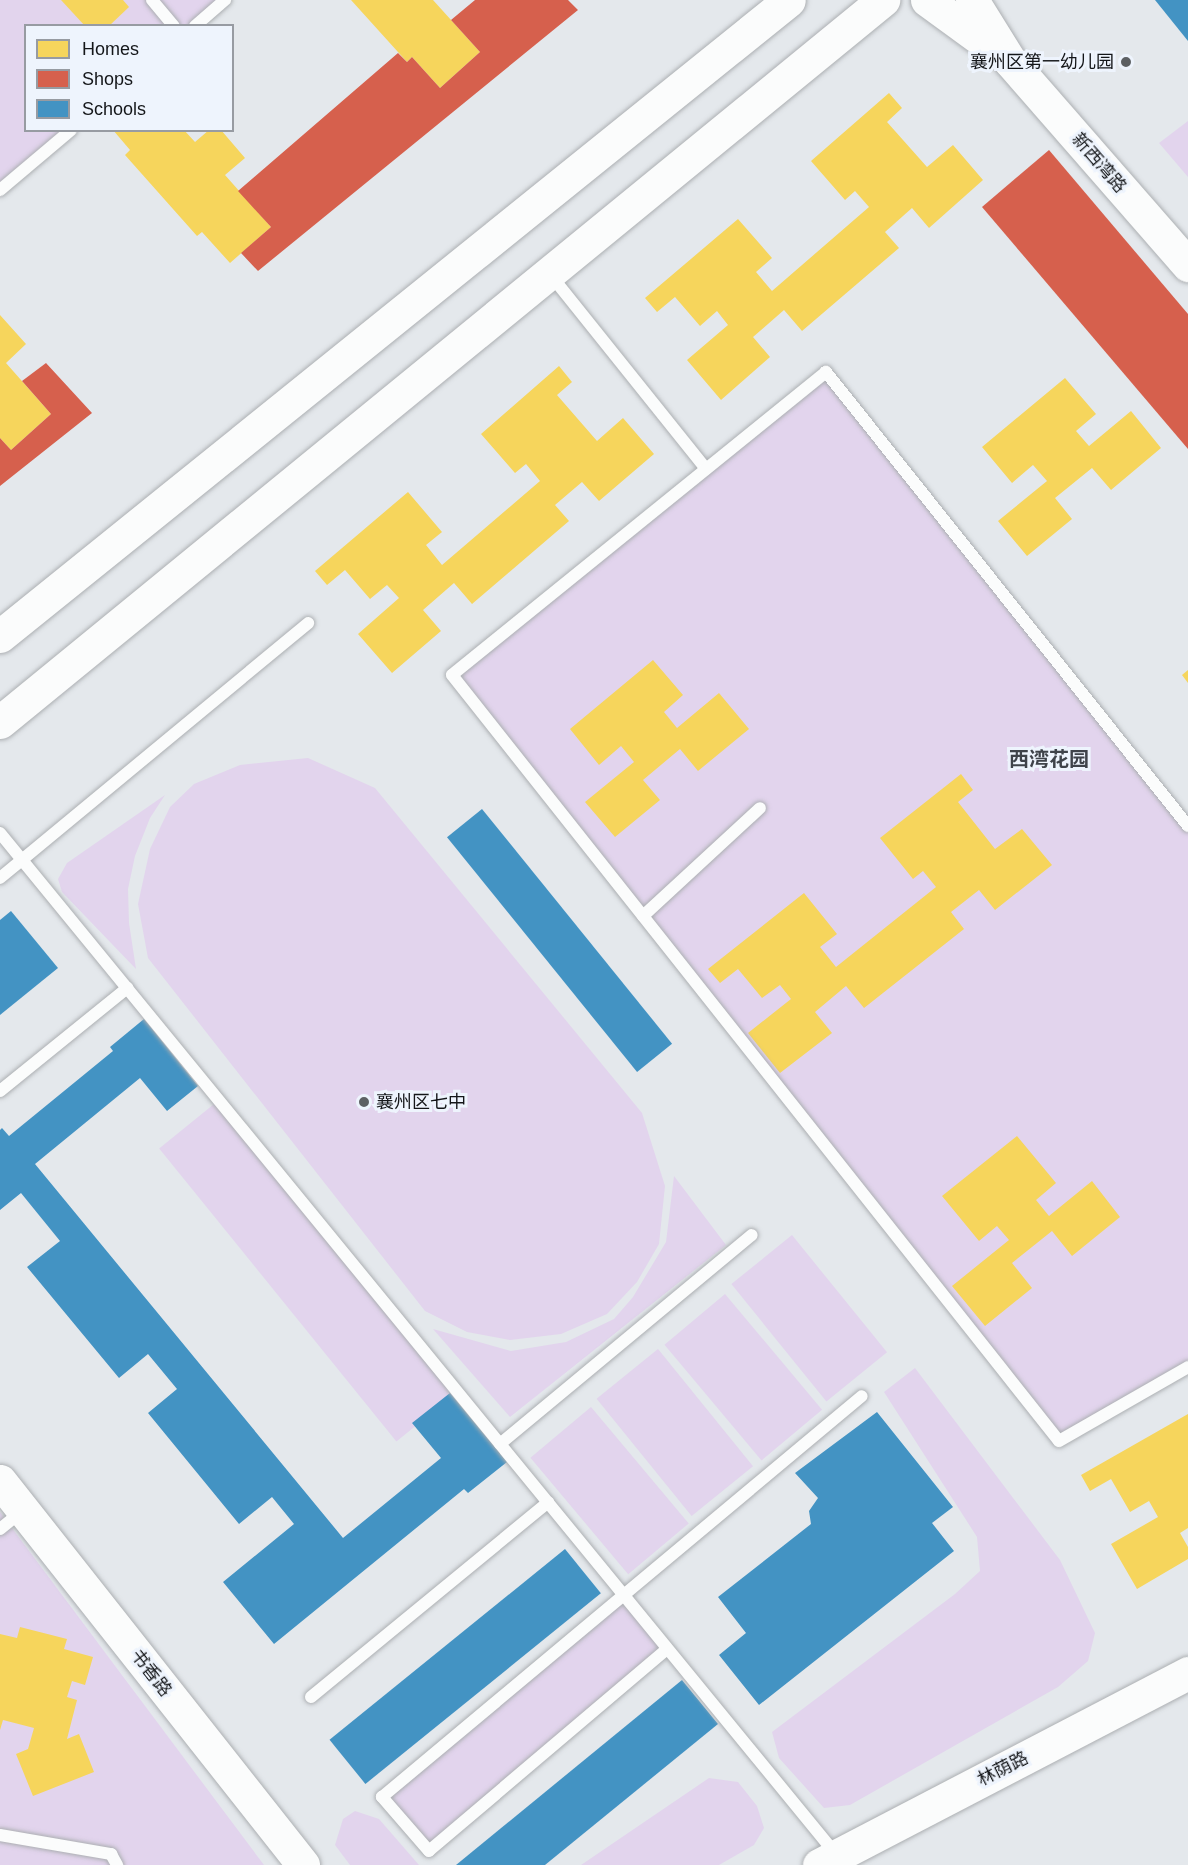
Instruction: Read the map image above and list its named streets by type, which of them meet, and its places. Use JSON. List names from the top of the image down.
{
  "streets": {
    "main road": ["新西湾路", "书香路", "林荫路"]
  },
  "districts": ["西湾花园"],
  "places": ["襄州区第一幼儿园", "襄州区七中"],
  "legend": ["Homes", "Shops", "Schools"]
}
